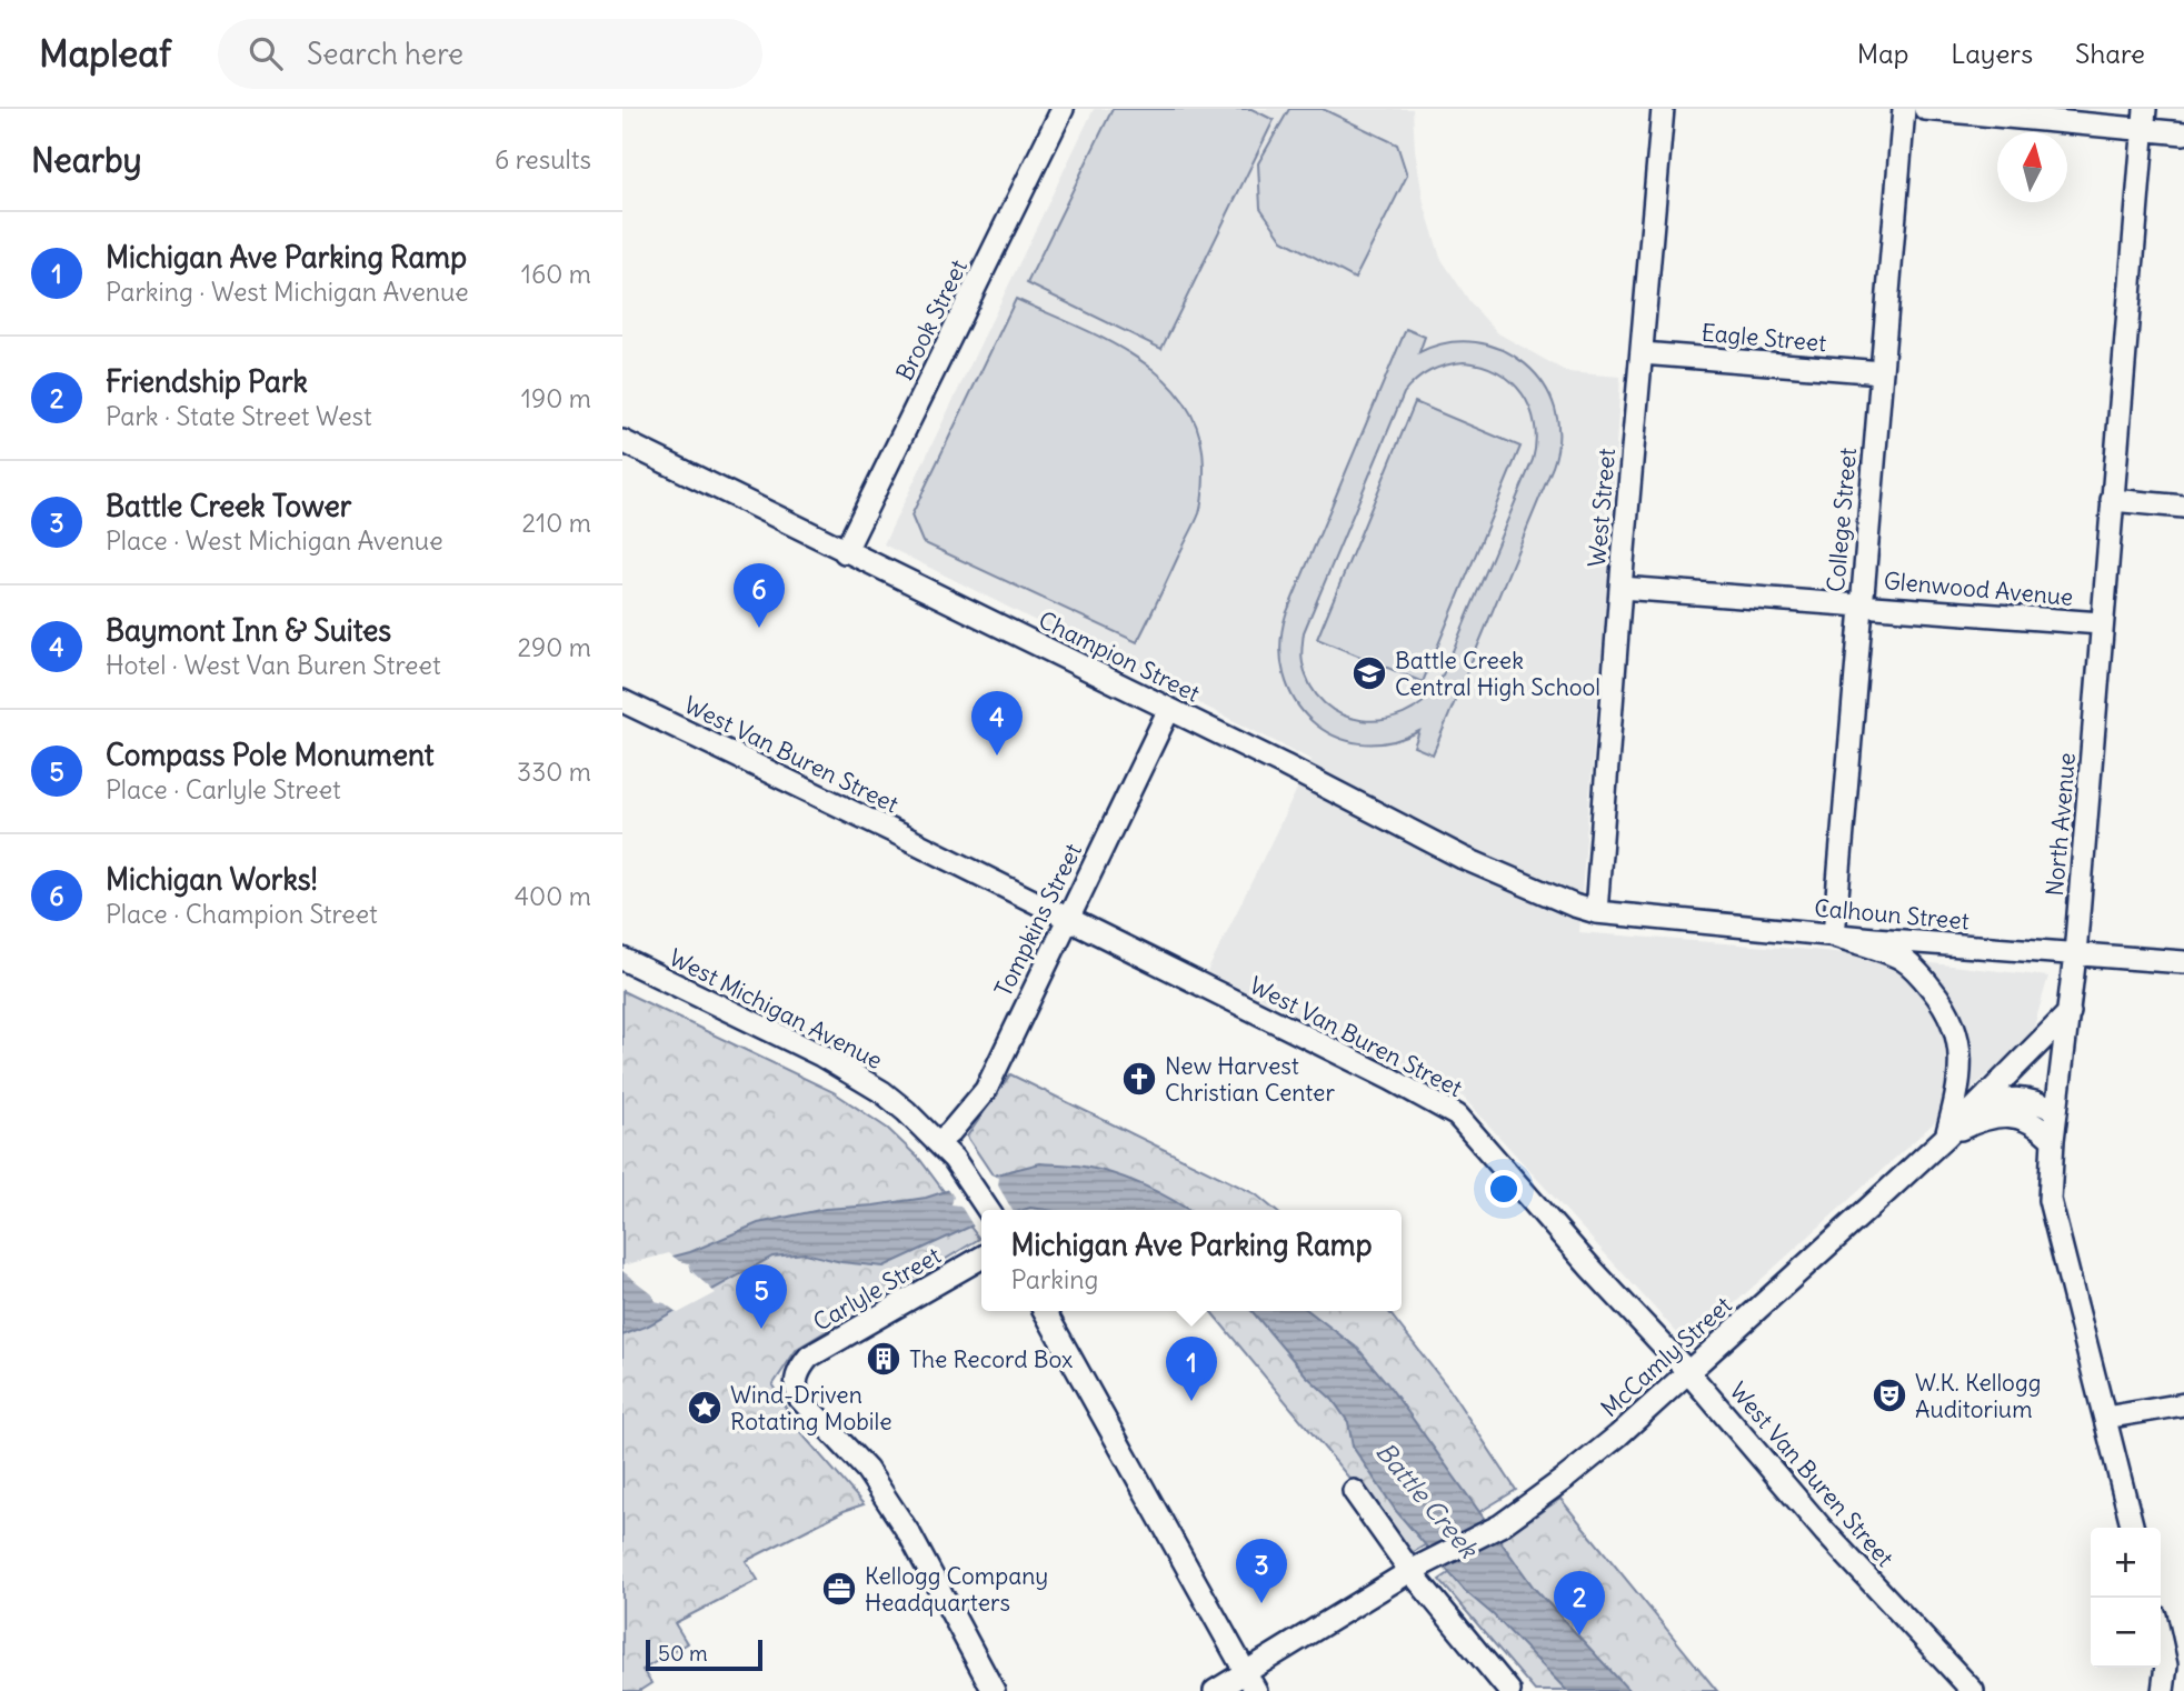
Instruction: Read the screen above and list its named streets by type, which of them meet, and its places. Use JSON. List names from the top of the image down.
{
  "streets": {
    "street": [
      "Brook Street",
      "Eagle Street",
      "West Street",
      "College Street",
      "Glenwood Avenue",
      "Champion Street",
      "West Van Buren Street",
      "North Avenue",
      "Calhoun Street",
      "Tompkins Street",
      "West Michigan Avenue",
      "Carlyle Street",
      "McCamly Street"
    ]
  },
  "crossings": [
    ["Brook Street", "Champion Street"],
    ["Eagle Street", "West Street"],
    ["Eagle Street", "College Street"],
    ["West Street", "Glenwood Avenue"],
    ["West Street", "Champion Street"],
    ["West Street", "Calhoun Street"],
    ["College Street", "Glenwood Avenue"],
    ["College Street", "Calhoun Street"],
    ["Glenwood Avenue", "North Avenue"],
    ["Champion Street", "Calhoun Street"],
    ["Champion Street", "Tompkins Street"],
    ["West Van Buren Street", "Tompkins Street"],
    ["West Van Buren Street", "McCamly Street"],
    ["North Avenue", "Calhoun Street"],
    ["North Avenue", "McCamly Street"],
    ["Tompkins Street", "West Michigan Avenue"]
  ],
  "water": ["Battle Creek"],
  "places": {
    "school or university": ["Battle Creek Central High School"],
    "church": ["New Harvest Christian Center"],
    "building": ["The Record Box"],
    "theatre": ["W.K. Kellogg Auditorium"],
    "place": ["Wind-Driven Rotating Mobile"],
    "office": ["Kellogg Company Headquarters"]
  },
  "scale_bar": "50 m",
  "north": "top",
  "page": {
    "header": "Mapleaf",
    "search": "Search here",
    "nav": ["Map", "Layers", "Share"],
    "heading": ["Nearby", "6 results"],
    "list": [
      {
        "mark": "1",
        "name": "Michigan Ave Parking Ramp",
        "note": "Parking · West Michigan Avenue",
        "value": "160 m"
      },
      {
        "mark": "2",
        "name": "Friendship Park",
        "note": "Park · State Street West",
        "value": "190 m"
      },
      {
        "mark": "3",
        "name": "Battle Creek Tower",
        "note": "Place · West Michigan Avenue",
        "value": "210 m"
      },
      {
        "mark": "4",
        "name": "Baymont Inn & Suites",
        "note": "Hotel · West Van Buren Street",
        "value": "290 m"
      },
      {
        "mark": "5",
        "name": "Compass Pole Monument",
        "note": "Place · Carlyle Street",
        "value": "330 m"
      },
      {
        "mark": "6",
        "name": "Michigan Works!",
        "note": "Place · Champion Street",
        "value": "400 m"
      }
    ],
    "pins": [
      "6",
      "4",
      "5",
      "1",
      "3",
      "2"
    ],
    "popup": ["Michigan Ave Parking Ramp", "Parking"],
    "map_buttons": ["+", "−"],
    "scale": "50 m"
  }
}
